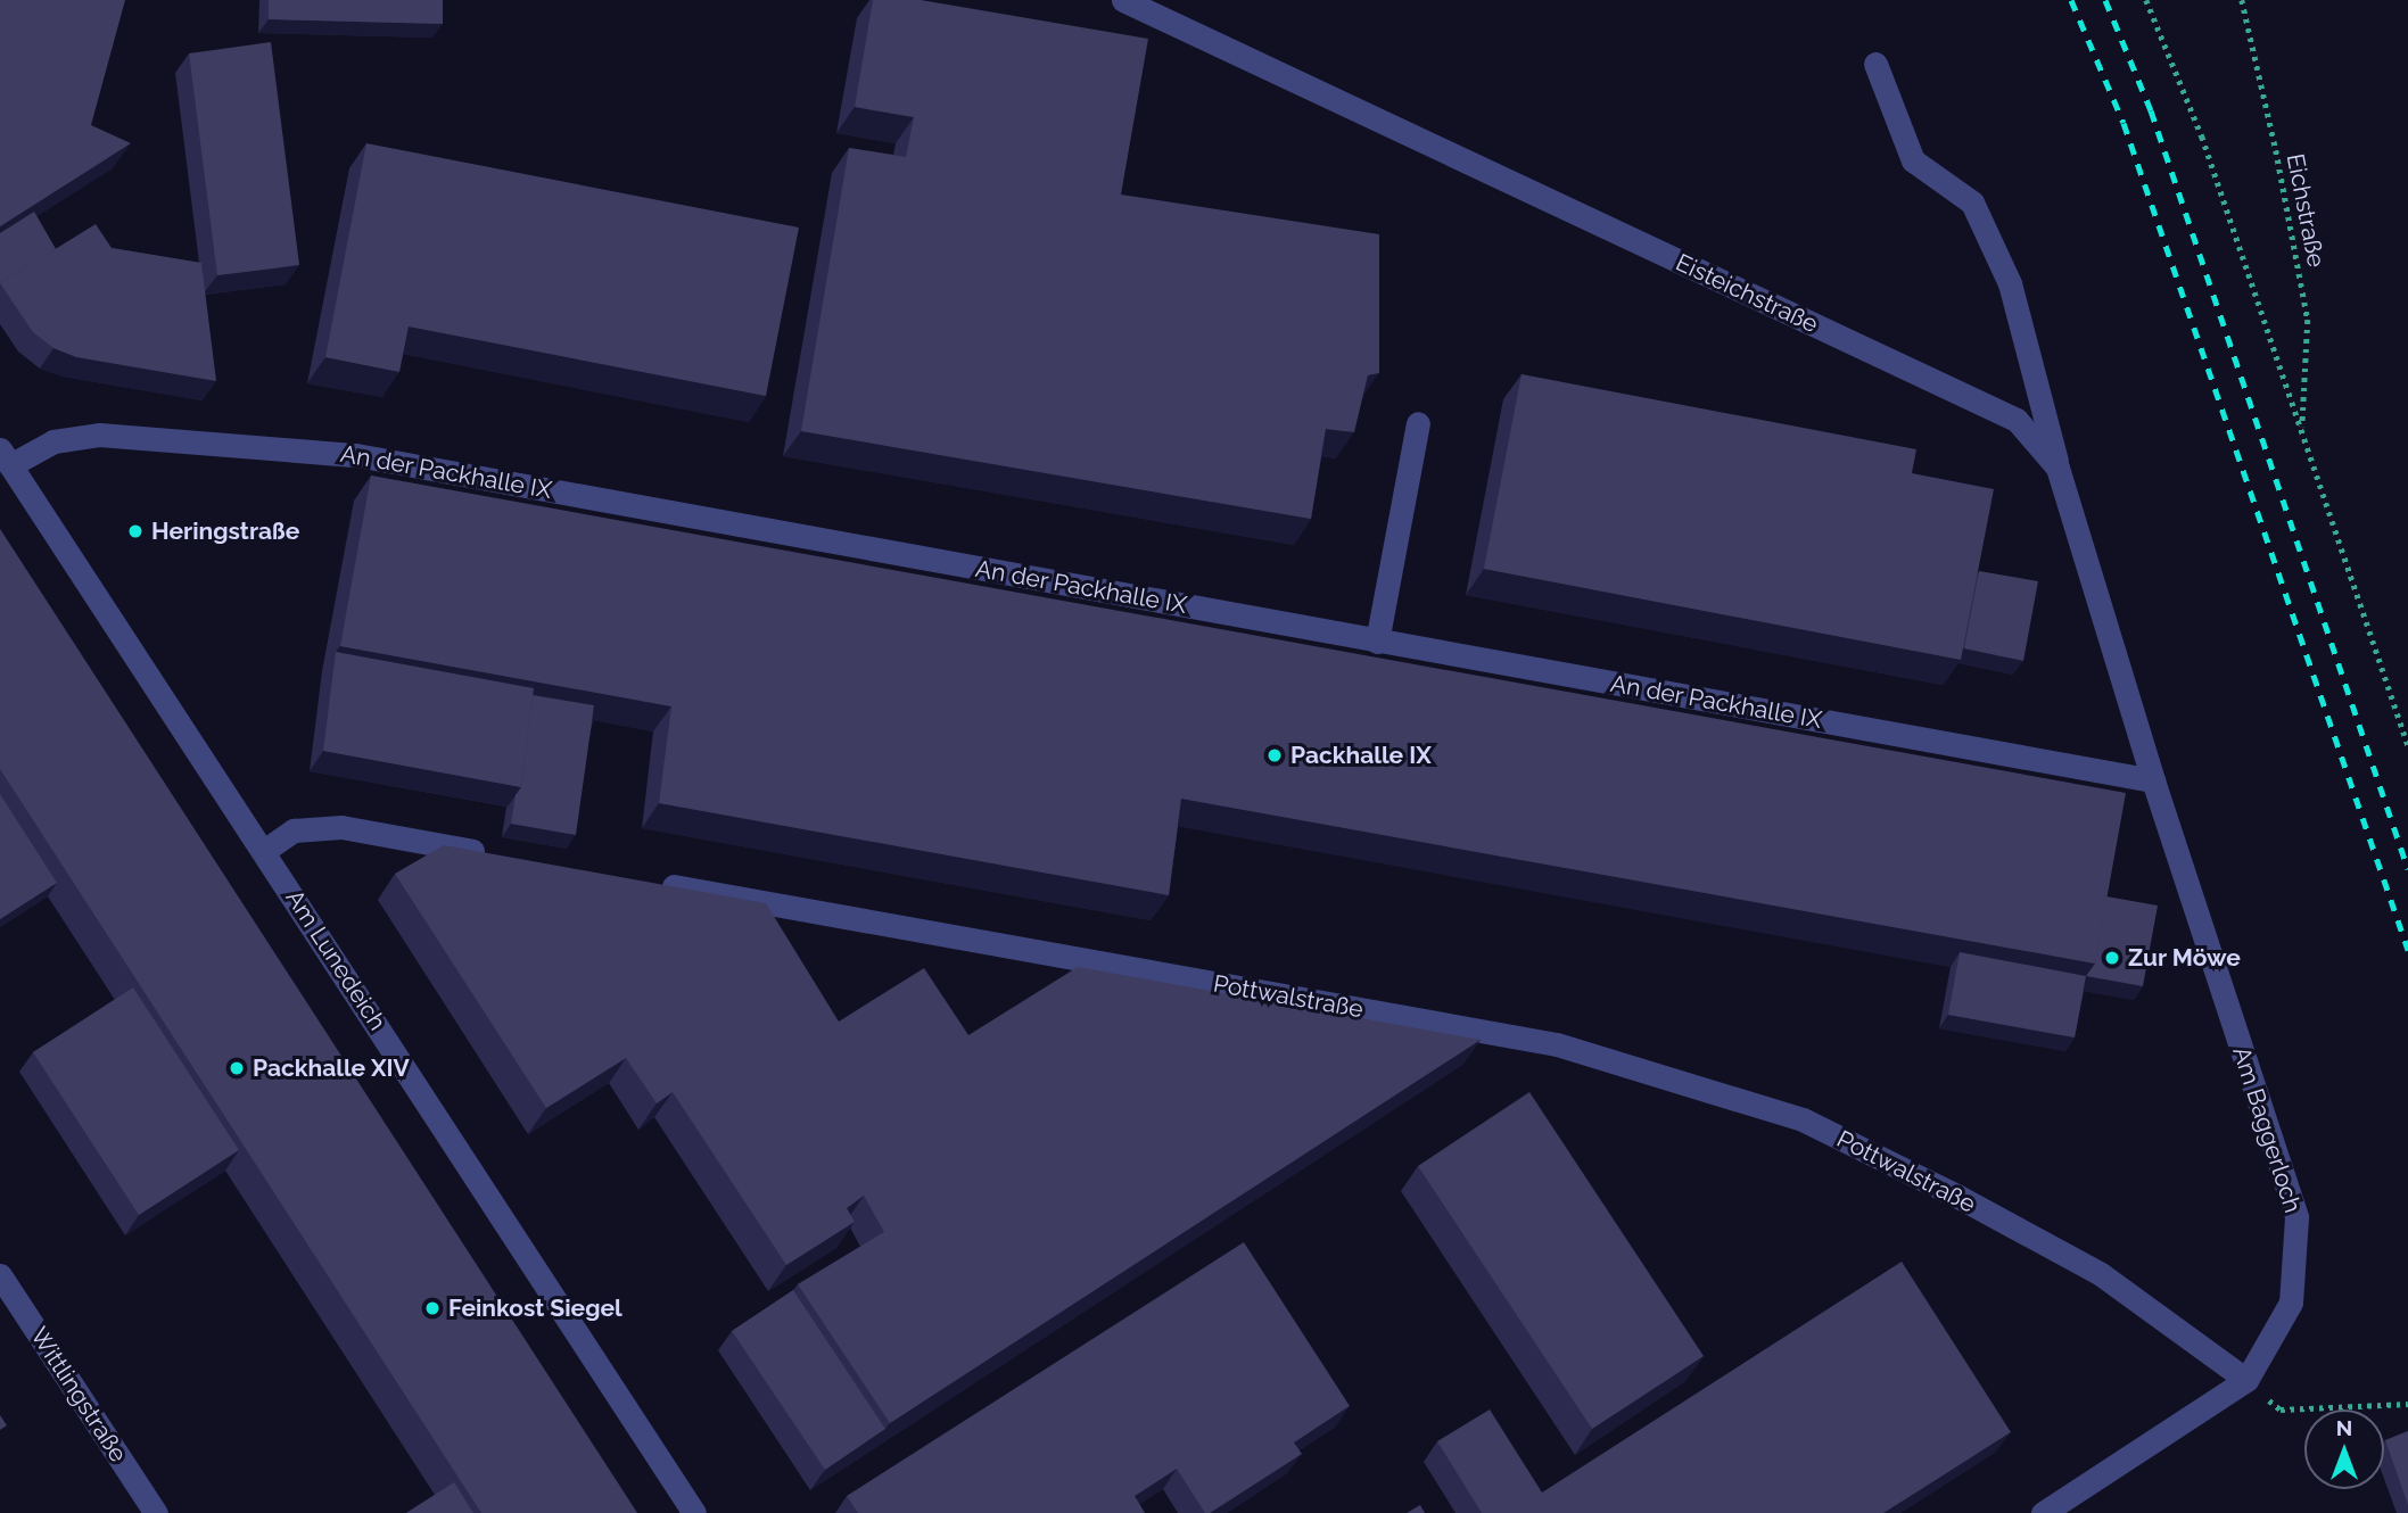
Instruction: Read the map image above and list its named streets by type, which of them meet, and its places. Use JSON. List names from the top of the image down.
{
  "streets": {
    "street": [
      "Eisteichstraße",
      "An der Packhalle IX",
      "Am Lunedeich",
      "Pottwalstraße",
      "Am Baggerloch",
      "Wittlingstraße"
    ],
    "path": ["Eichstraße"]
  },
  "crossings": [
    ["Eisteichstraße", "An der Packhalle IX"],
    ["Eisteichstraße", "Am Baggerloch"],
    ["An der Packhalle IX", "Am Lunedeich"],
    ["An der Packhalle IX", "Am Baggerloch"],
    ["Pottwalstraße", "Am Baggerloch"]
  ],
  "places": [
    "Heringstraße",
    "Packhalle IX",
    "Zur Möwe",
    "Packhalle XIV",
    "Feinkost Siegel"
  ],
  "north": "top"
}
